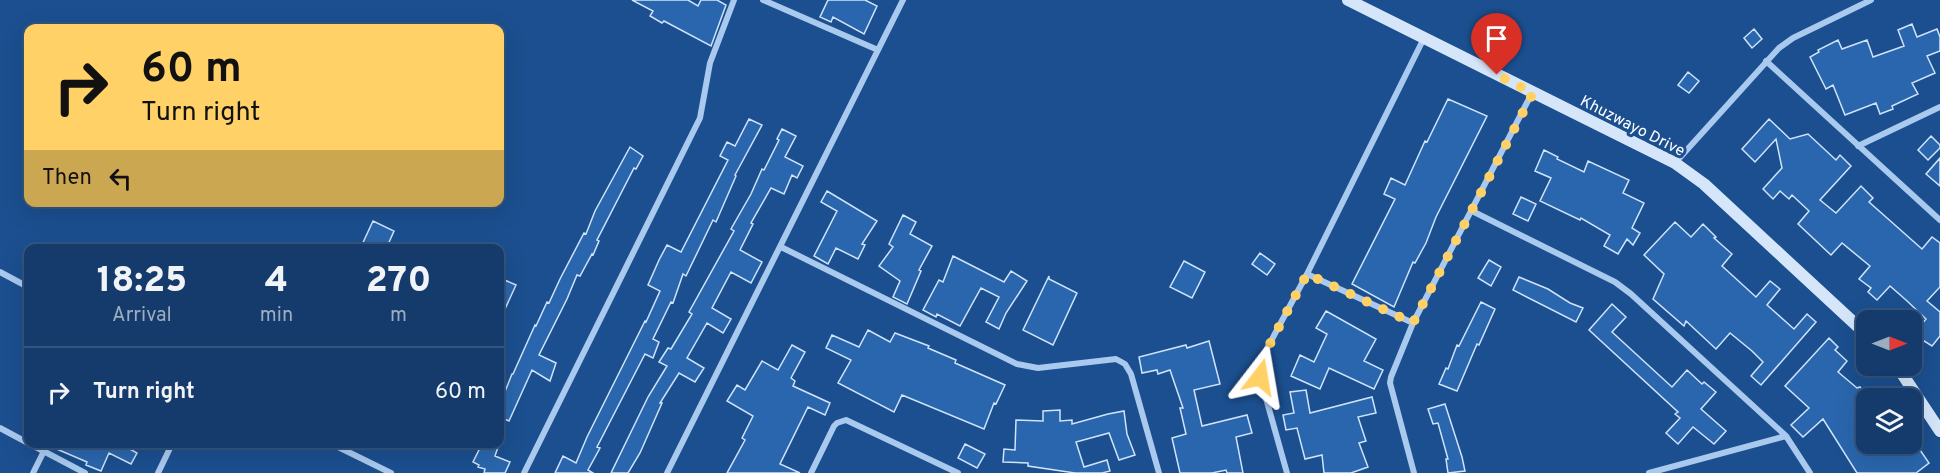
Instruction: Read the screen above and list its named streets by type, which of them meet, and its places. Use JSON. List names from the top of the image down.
{
  "streets": {
    "street": ["Khuzwayo Drive"]
  },
  "north": "right",
  "page": {
    "turn": ["60 m", "Turn right"],
    "then": "Then",
    "eta": [
      "18:25",
      "Arrival",
      "4",
      "min",
      "270",
      "m"
    ],
    "list": [
      {
        "name": "Turn right",
        "value": "60 m"
      }
    ]
  }
}
